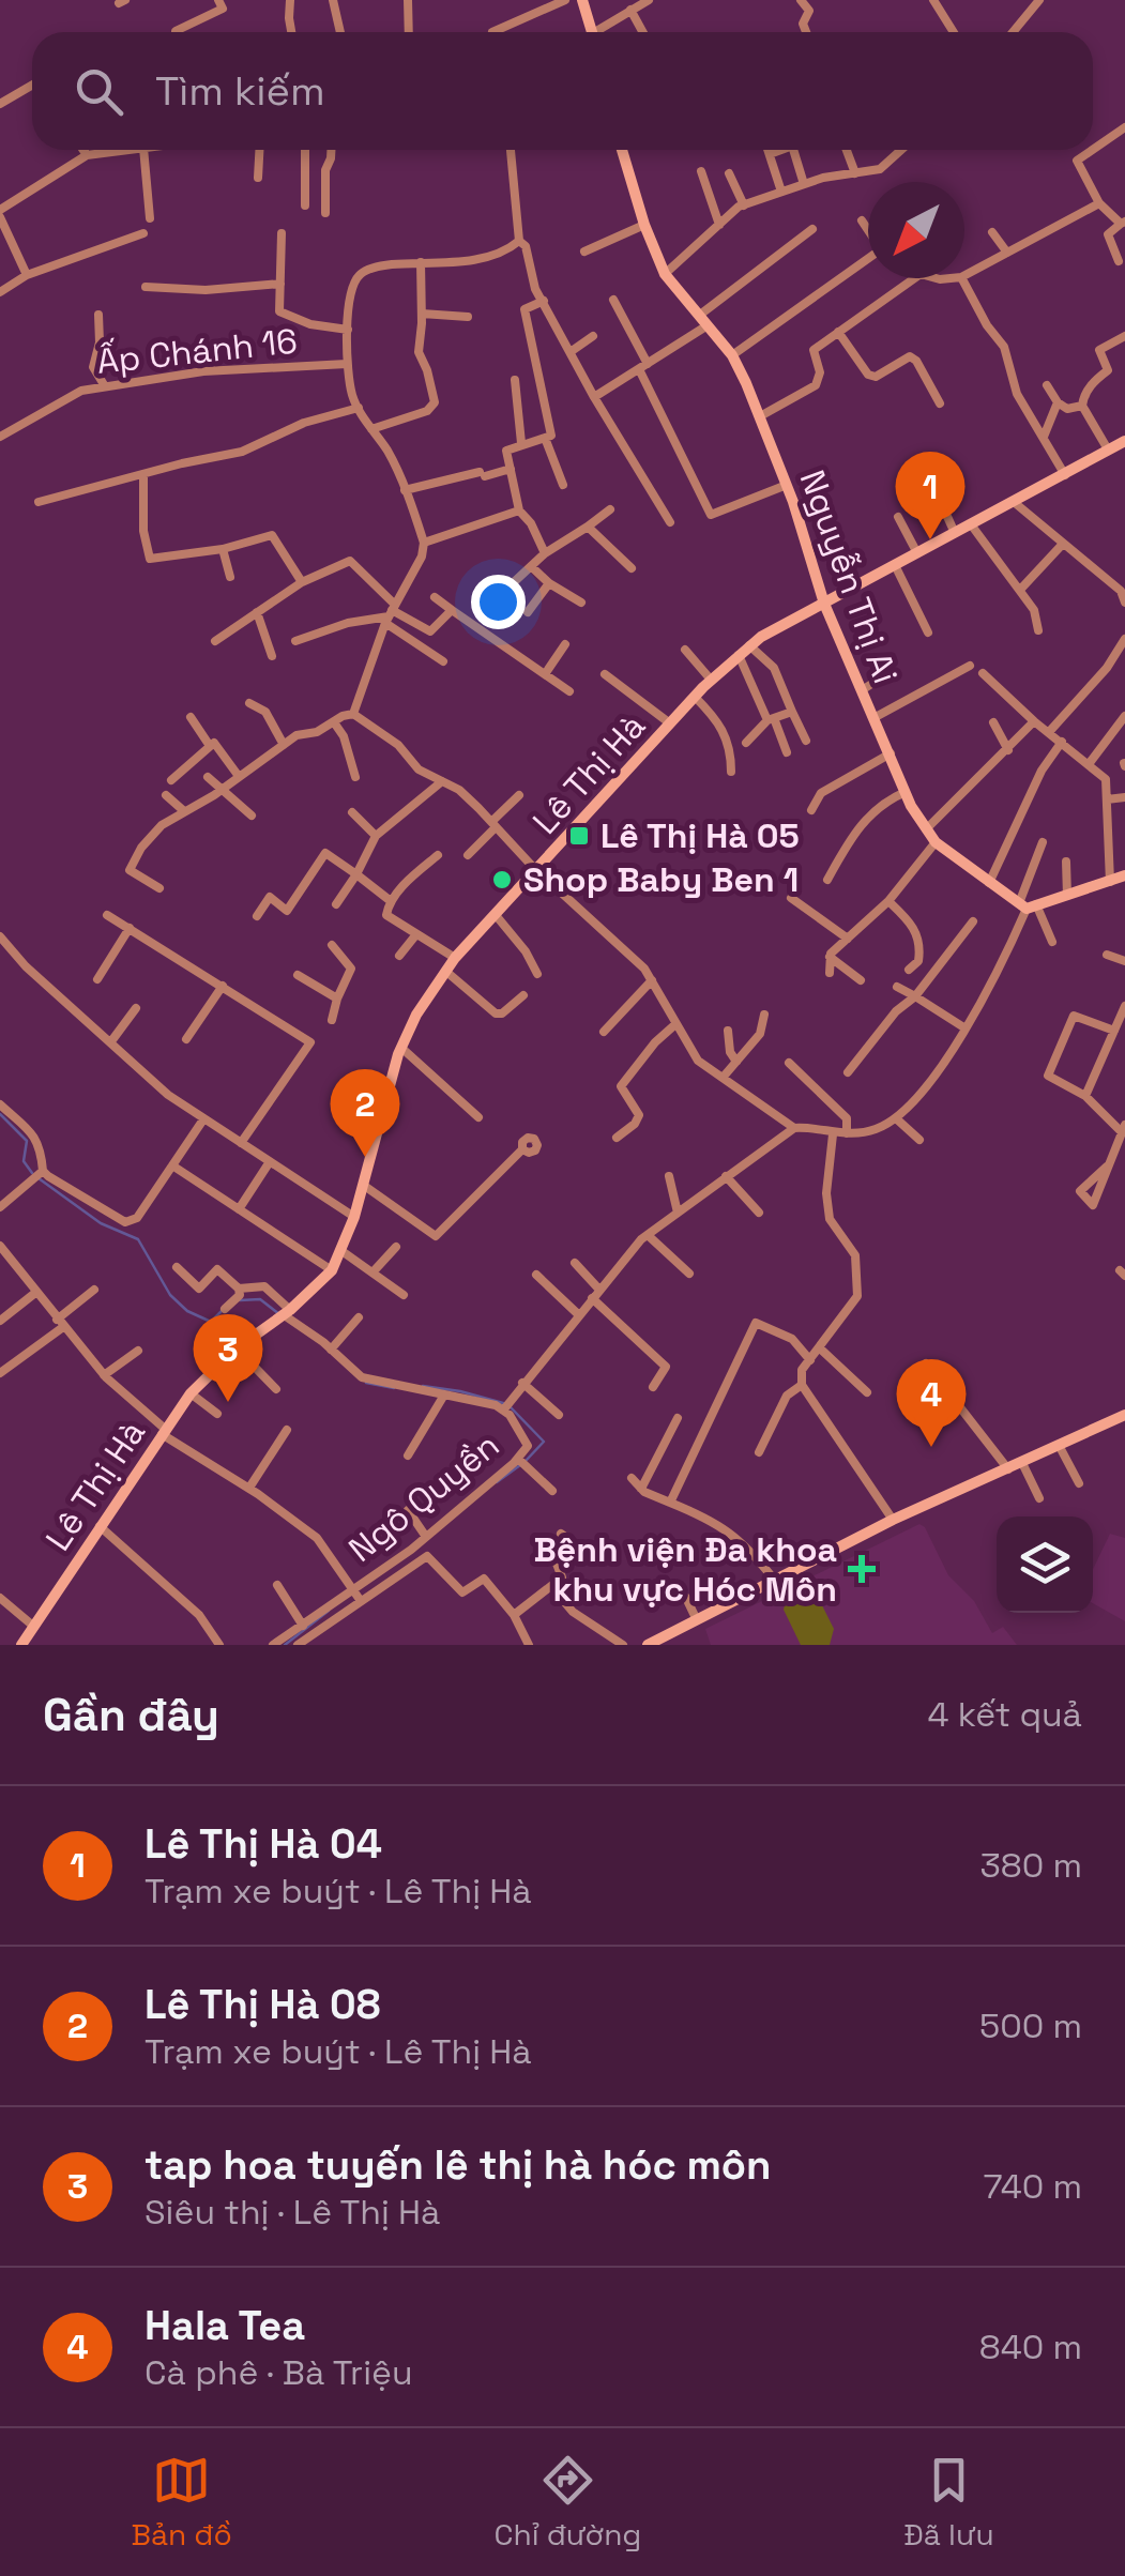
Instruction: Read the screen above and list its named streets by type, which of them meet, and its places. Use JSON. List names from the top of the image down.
{
  "streets": {
    "street": [
      "Ấp Chánh 16",
      "Nguyễn Thị Ai",
      "Lê Thị Hà",
      "Ngô Quyền"
    ]
  },
  "crossings": [
    ["Nguyễn Thị Ai", "Lê Thị Hà"],
    ["Lê Thị Hà", "Ngô Quyền"]
  ],
  "places": {
    "transit": ["Lê Thị Hà 05"],
    "other": ["Shop Baby Ben 1"],
    "health": ["Bệnh viện Đa khoa khu vực Hóc Môn"]
  },
  "north": "bottom left",
  "page": {
    "search": "Tìm kiếm",
    "pins": [
      "1",
      "2",
      "3",
      "4"
    ],
    "heading": ["Gần đây", "4 kết quả"],
    "list": [
      {
        "mark": "1",
        "name": "Lê Thị Hà 04",
        "note": "Trạm xe buýt · Lê Thị Hà",
        "value": "380 m"
      },
      {
        "mark": "2",
        "name": "Lê Thị Hà 08",
        "note": "Trạm xe buýt · Lê Thị Hà",
        "value": "500 m"
      },
      {
        "mark": "3",
        "name": "tap hoa tuyến lê thị hà hóc môn",
        "note": "Siêu thị · Lê Thị Hà",
        "value": "740 m"
      },
      {
        "mark": "4",
        "name": "Hala Tea",
        "note": "Cà phê · Bà Triệu",
        "value": "840 m"
      }
    ],
    "nav": ["Bản đồ", "Chỉ đường", "Đã lưu"]
  }
}
